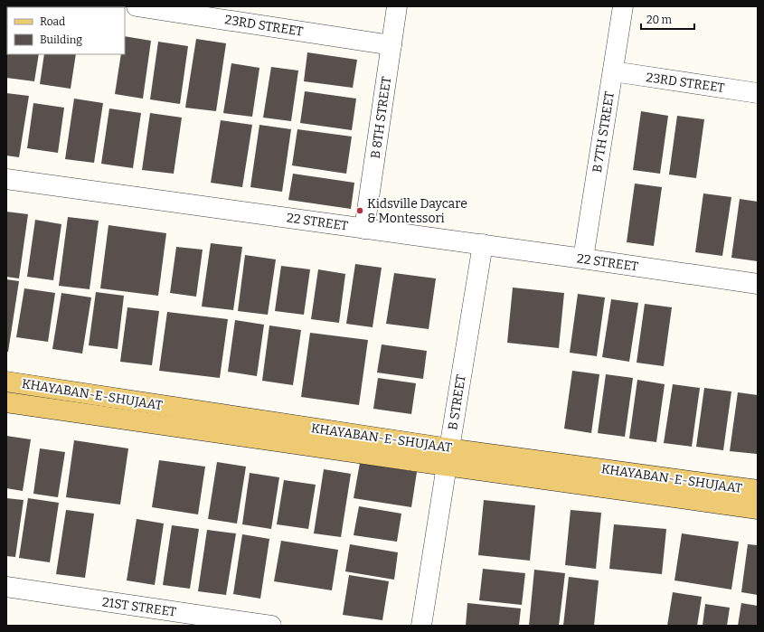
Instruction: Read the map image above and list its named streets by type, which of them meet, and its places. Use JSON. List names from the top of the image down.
{
  "streets": {
    "main road": ["KHAYABAN-E-SHUJAAT"],
    "street": [
      "23RD STREET",
      "B 8TH STREET",
      "B 7TH STREET",
      "22 STREET",
      "B STREET",
      "21ST STREET"
    ]
  },
  "crossings": [
    ["23RD STREET", "B 8TH STREET"],
    ["23RD STREET", "B 7TH STREET"],
    ["B 8TH STREET", "22 STREET"],
    ["B 7TH STREET", "22 STREET"],
    ["22 STREET", "B STREET"],
    ["KHAYABAN-E-SHUJAAT", "B STREET"]
  ],
  "places": ["Kidsville Daycare & Montessori"],
  "legend": ["Road", "Building"],
  "scale_bar": "20 m"
}
